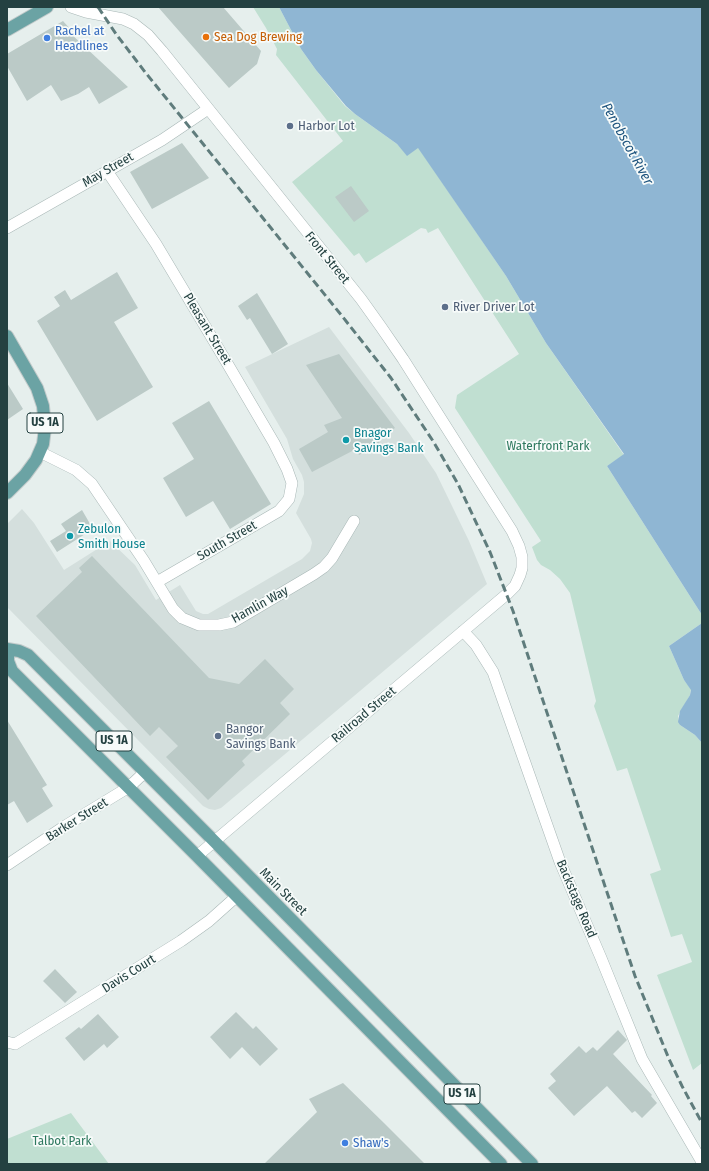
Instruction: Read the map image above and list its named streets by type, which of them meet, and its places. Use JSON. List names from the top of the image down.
{
  "streets": {
    "main road": ["US 1A", "Main Street"],
    "street": [
      "May Street",
      "Front Street",
      "Pleasant Street",
      "South Street",
      "Hamlin Way",
      "Railroad Street",
      "Barker Street",
      "Backstage Road",
      "Davis Court"
    ]
  },
  "crossings": [
    ["May Street", "Front Street"],
    ["May Street", "Pleasant Street"],
    ["Front Street", "Railroad Street"],
    ["Pleasant Street", "South Street"],
    ["US 1A", "Hamlin Way"],
    ["South Street", "Hamlin Way"],
    ["Railroad Street", "Main Street"],
    ["Railroad Street", "Backstage Road"],
    ["Barker Street", "Main Street"],
    ["Main Street", "Davis Court"]
  ],
  "water": ["Penobscot River"],
  "parks": ["Waterfront Park", "Talbot Park"],
  "places": [
    "Sea Dog Brewing",
    "Rachel at Headlines",
    "Harbor Lot",
    "River Driver Lot",
    "Bnagor Savings Bank",
    "Zebulon Smith House",
    "Bangor Savings Bank",
    "Shaw's"
  ]
}
